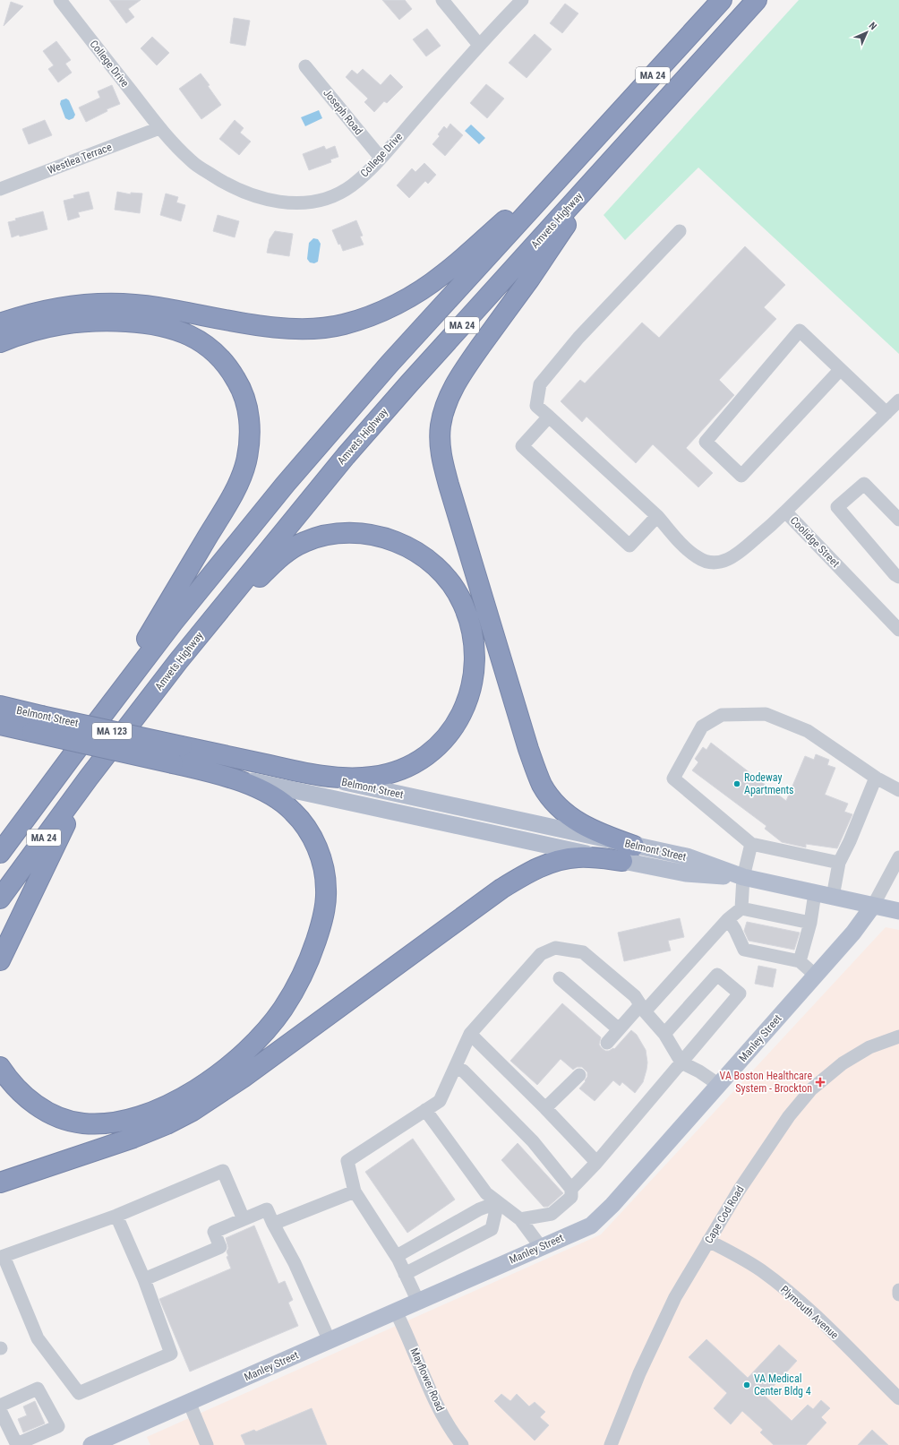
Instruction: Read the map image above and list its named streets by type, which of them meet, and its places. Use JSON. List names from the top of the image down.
{
  "streets": {
    "highway": [
      "MA 24",
      "Amvets Highway",
      "Belmont Street",
      "MA 123"
    ],
    "main road": ["Manley Street"],
    "street": [
      "College Drive",
      "Joseph Road",
      "Westlea Terrace",
      "Coolidge Street",
      "Cape Cod Road",
      "Plymouth Avenue",
      "Mayflower Road"
    ]
  },
  "crossings": [
    ["College Drive", "Joseph Road"],
    ["College Drive", "Westlea Terrace"],
    ["Belmont Street", "Manley Street"],
    ["Manley Street", "Mayflower Road"],
    ["Cape Cod Road", "Plymouth Avenue"]
  ],
  "places": {
    "other": ["Rodeway Apartments", "VA Medical Center Bldg 4"],
    "health": ["VA Boston Healthcare System - Brockton"]
  },
  "north": "top right"
}
